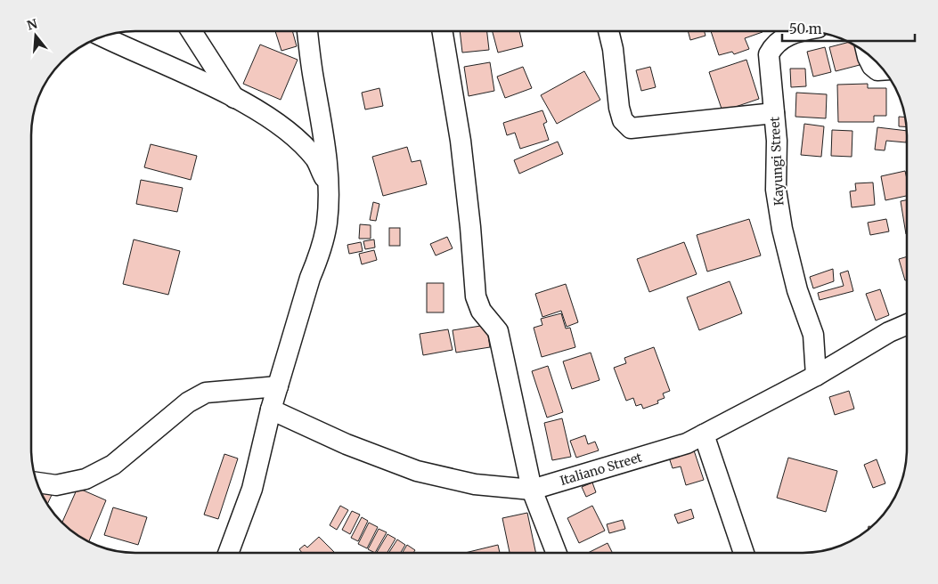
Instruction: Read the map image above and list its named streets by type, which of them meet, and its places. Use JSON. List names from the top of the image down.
{
  "streets": {
    "street": ["Kayungi Street", "Italiano Street"]
  },
  "crossings": [
    ["Kayungi Street", "Italiano Street"]
  ],
  "scale_bar": "50 m",
  "north": "top"
}
